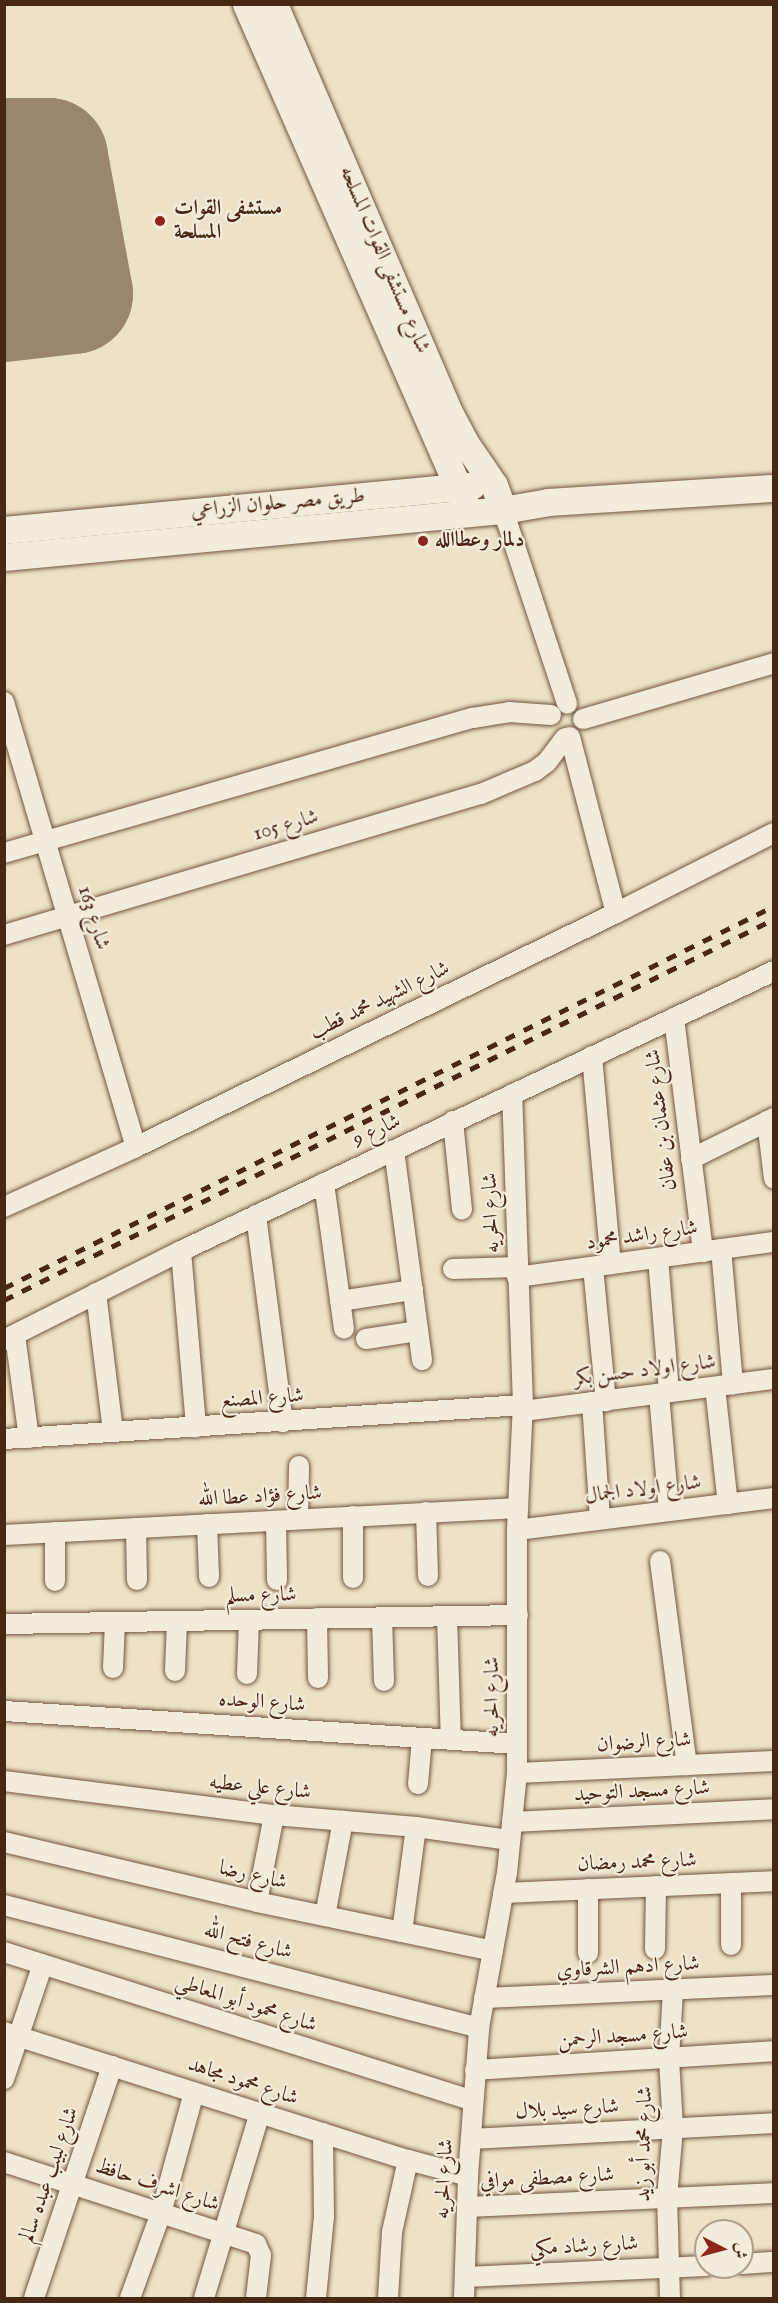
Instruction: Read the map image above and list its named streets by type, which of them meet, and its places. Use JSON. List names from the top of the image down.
{
  "streets": {
    "main road": ["شارع مستشفى القوات المسلحه", "طريق مصر حلوان الزراعي"],
    "street": [
      "شارع 105",
      "شارع 163",
      "شارع الشهيد محمد قطب",
      "شارع عثمان بن عفان",
      "شارع 9",
      "شارع الحريه",
      "شارع راشد محمود",
      "شارع اولاد حسن بكر",
      "شارع المصنع",
      "شارع اولاد الجمال",
      "شارع فؤاد عطا الله",
      "شارع مسلم",
      "شارع الوحده",
      "شارع الرضوان",
      "شارع علي عطيه",
      "شارع مسجد التوحيد",
      "شارع محمد رمضان",
      "شارع رضا",
      "شارع فتح الله",
      "شارع ادهم الشرقاوي",
      "شارع محمود أبو المعاطي",
      "شارع مسجد الرحمن",
      "شارع محمود مجاهد",
      "شارع سيد بلال",
      "شارع محمد أبو زيد",
      "شارع لبيب عبده سالم",
      "شارع مصطفى موافي",
      "شارع اشرف حافظ",
      "شارع رشاد مكي"
    ]
  },
  "crossings": [
    ["شارع مستشفى القوات المسلحه", "طريق مصر حلوان الزراعي"],
    ["شارع 105", "شارع 163"],
    ["شارع 163", "شارع الشهيد محمد قطب"],
    ["شارع عثمان بن عفان", "شارع 9"],
    ["شارع عثمان بن عفان", "شارع راشد محمود"],
    ["شارع عثمان بن عفان", "شارع اولاد حسن بكر"],
    ["شارع عثمان بن عفان", "شارع اولاد الجمال"],
    ["شارع 9", "شارع الحريه"],
    ["شارع الحريه", "شارع راشد محمود"],
    ["شارع الحريه", "شارع اولاد حسن بكر"],
    ["شارع الحريه", "شارع المصنع"],
    ["شارع الحريه", "شارع اولاد الجمال"],
    ["شارع الحريه", "شارع فؤاد عطا الله"],
    ["شارع الحريه", "شارع مسلم"],
    ["شارع الحريه", "شارع الوحده"],
    ["شارع الحريه", "شارع الرضوان"],
    ["شارع الحريه", "شارع علي عطيه"],
    ["شارع الحريه", "شارع مسجد التوحيد"],
    ["شارع الحريه", "شارع محمد رمضان"],
    ["شارع الحريه", "شارع رضا"],
    ["شارع الحريه", "شارع فتح الله"],
    ["شارع الحريه", "شارع ادهم الشرقاوي"],
    ["شارع الحريه", "شارع محمود أبو المعاطي"],
    ["شارع الحريه", "شارع مسجد الرحمن"],
    ["شارع الحريه", "شارع محمود مجاهد"],
    ["شارع الحريه", "شارع سيد بلال"],
    ["شارع الحريه", "شارع مصطفى موافي"],
    ["شارع الحريه", "شارع رشاد مكي"],
    ["شارع اولاد حسن بكر", "شارع المصنع"],
    ["شارع علي عطيه", "شارع مسجد التوحيد"],
    ["شارع ادهم الشرقاوي", "شارع محمد أبو زيد"],
    ["شارع مسجد الرحمن", "شارع محمد أبو زيد"],
    ["شارع محمود مجاهد", "شارع لبيب عبده سالم"],
    ["شارع سيد بلال", "شارع محمد أبو زيد"],
    ["شارع محمد أبو زيد", "شارع مصطفى موافي"],
    ["شارع محمد أبو زيد", "شارع رشاد مكي"],
    ["شارع لبيب عبده سالم", "شارع اشرف حافظ"]
  ],
  "places": ["مستشفى القوات المسلحة", "دلمار وعطاالله"],
  "north": "right"
}
